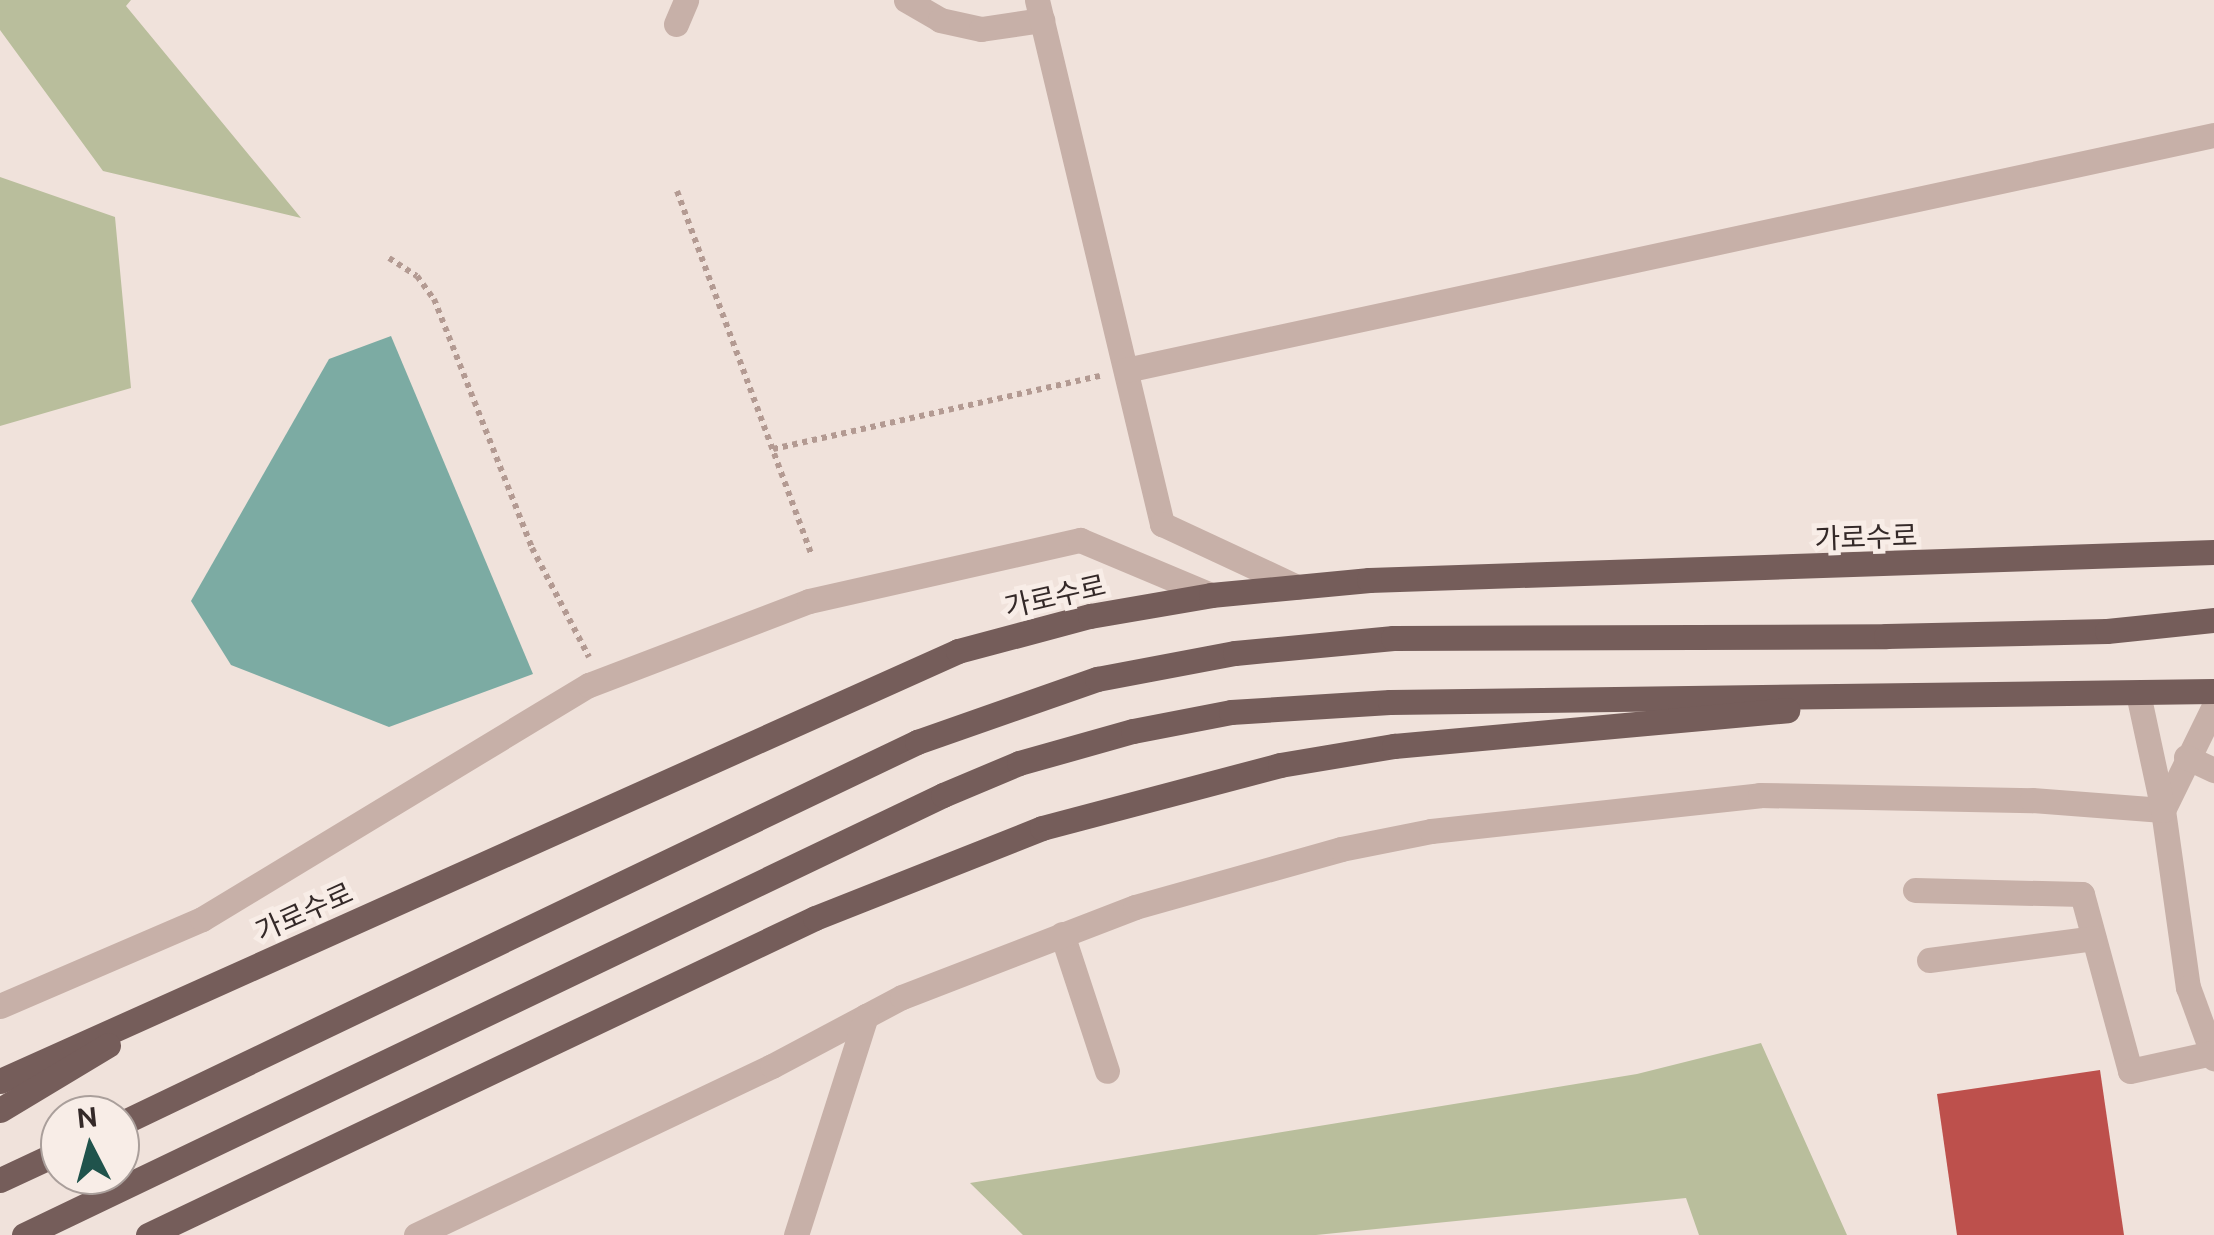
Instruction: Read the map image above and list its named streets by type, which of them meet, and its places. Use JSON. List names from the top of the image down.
{
  "streets": {
    "main road": ["가로수로"]
  },
  "north": "top"
}
